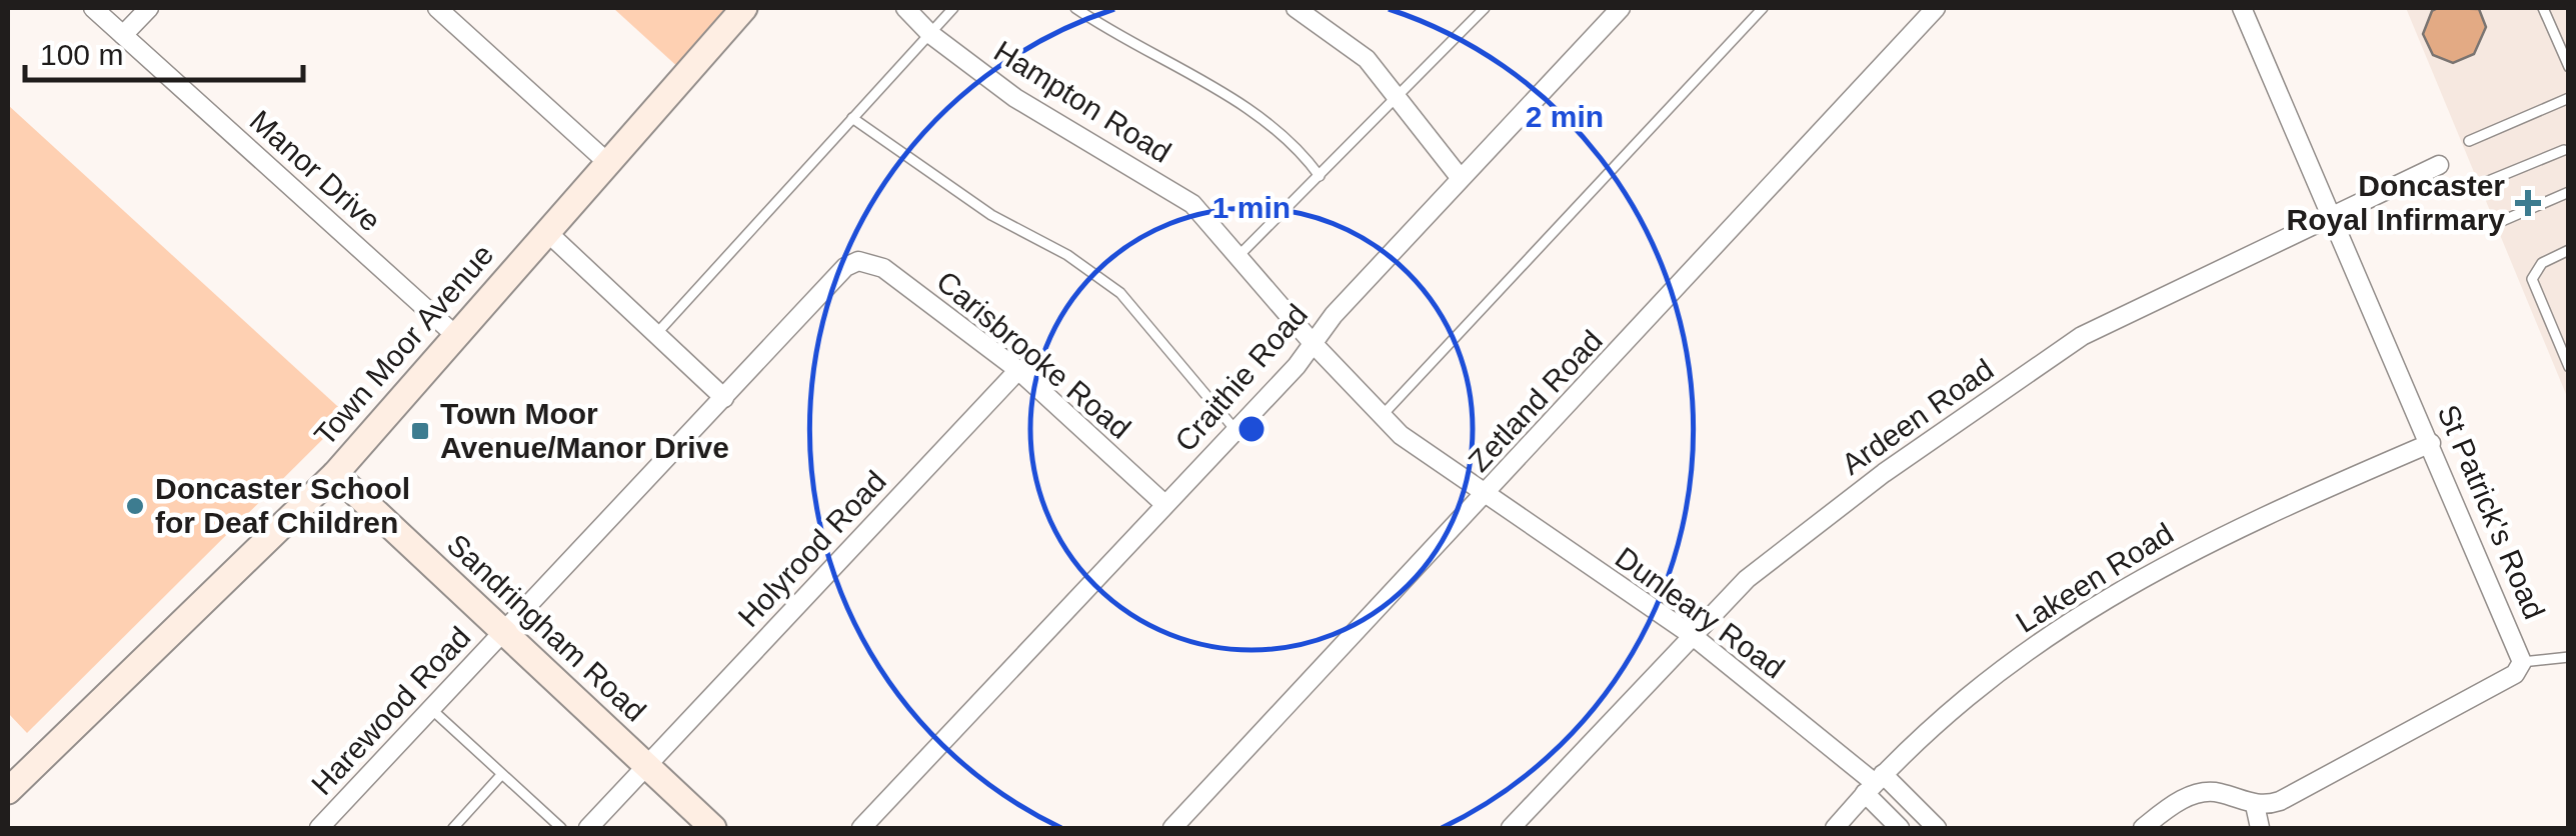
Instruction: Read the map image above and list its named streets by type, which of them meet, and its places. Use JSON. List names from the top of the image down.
{
  "streets": {
    "street": [
      "Hampton Road",
      "Manor Drive",
      "Town Moor Avenue",
      "Carisbrooke Road",
      "Craithie Road",
      "Zetland Road",
      "Ardeen Road",
      "St Patrick's Road",
      "Holyrood Road",
      "Lakeen Road",
      "Dunleary Road",
      "Sandringham Road",
      "Harewood Road"
    ]
  },
  "crossings": [
    ["Hampton Road", "Craithie Road"],
    ["Hampton Road", "Zetland Road"],
    ["Hampton Road", "Dunleary Road"],
    ["Manor Drive", "Town Moor Avenue"],
    ["Town Moor Avenue", "Sandringham Road"],
    ["Carisbrooke Road", "Craithie Road"],
    ["Carisbrooke Road", "Holyrood Road"],
    ["Carisbrooke Road", "Harewood Road"],
    ["Zetland Road", "Dunleary Road"],
    ["Ardeen Road", "St Patrick's Road"],
    ["Ardeen Road", "Dunleary Road"],
    ["St Patrick's Road", "Lakeen Road"],
    ["Holyrood Road", "Sandringham Road"],
    ["Lakeen Road", "Dunleary Road"],
    ["Sandringham Road", "Harewood Road"]
  ],
  "places": {
    "health": ["Doncaster Royal Infirmary"],
    "transit": ["Town Moor Avenue/Manor Drive"],
    "other": ["Doncaster School for Deaf Children"]
  },
  "scale_bar": "100 m",
  "rings": ["2 min", "1 min"]
}
